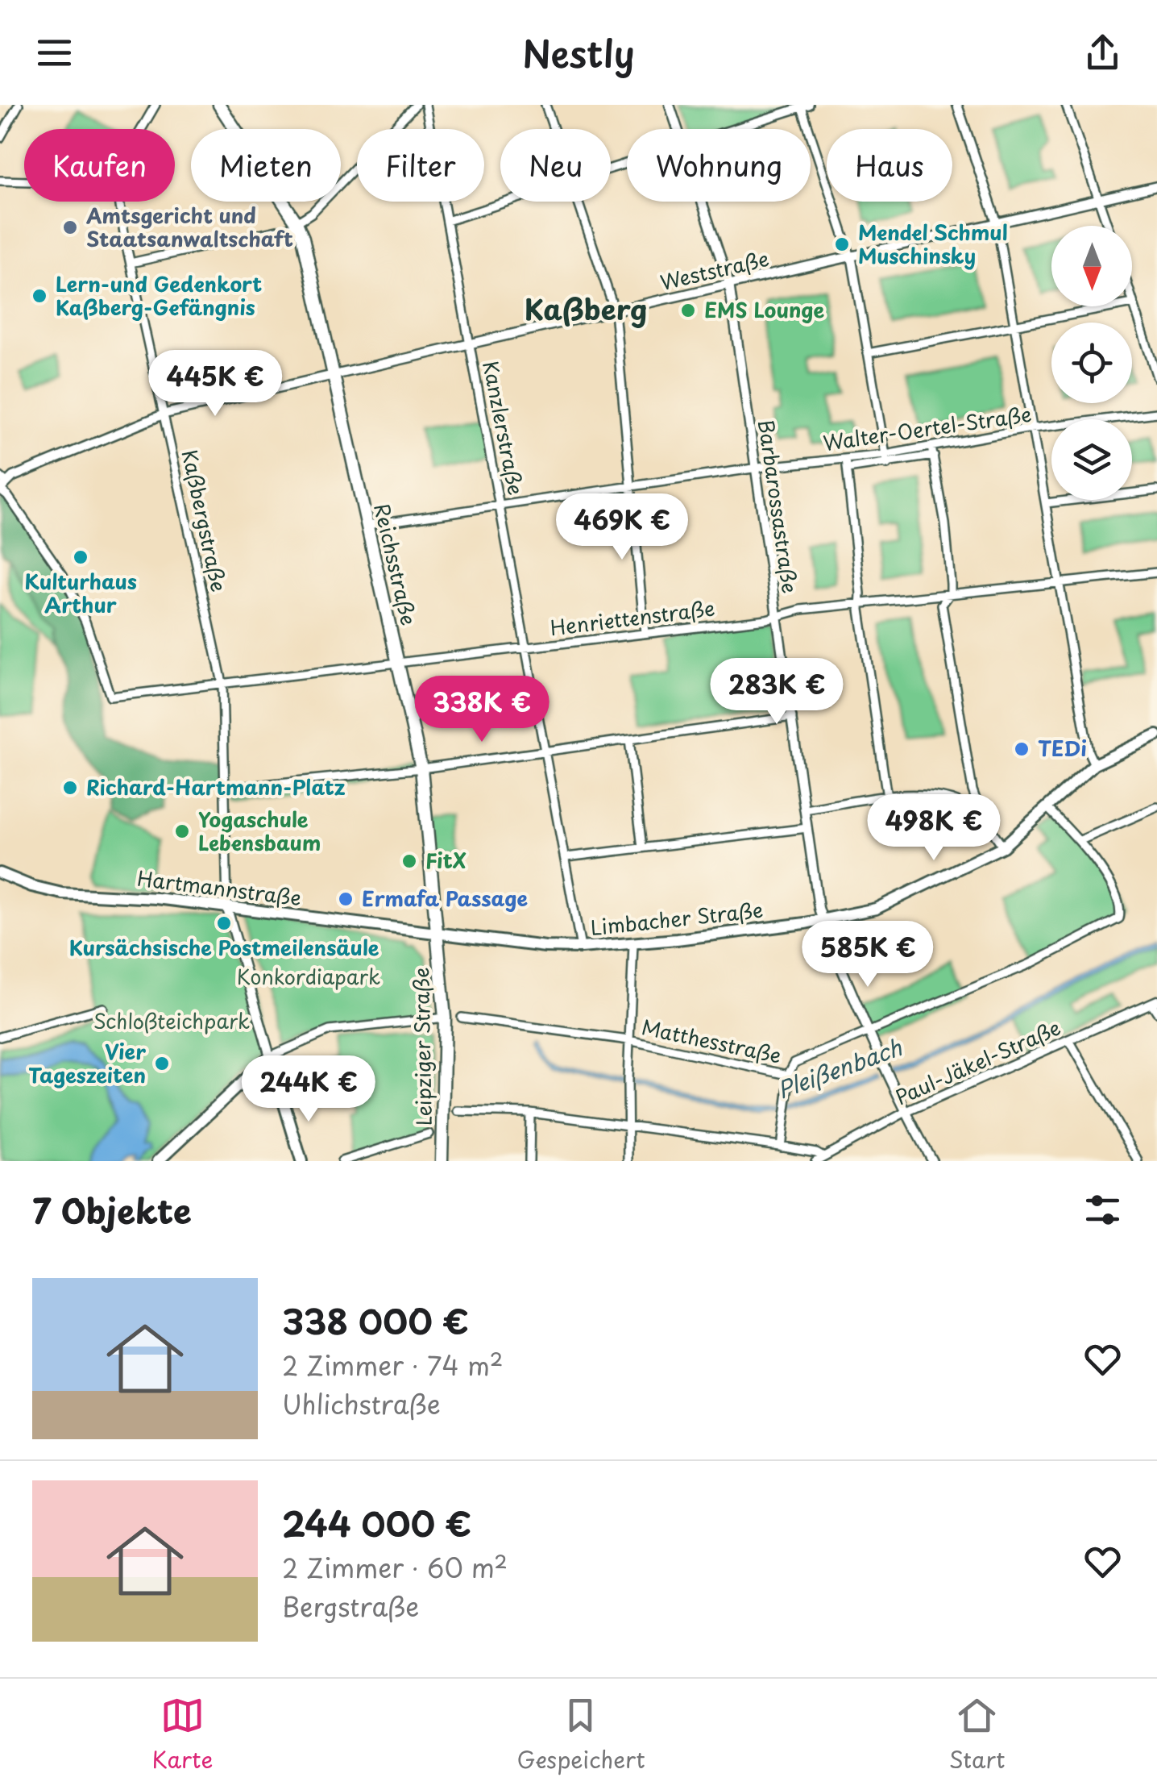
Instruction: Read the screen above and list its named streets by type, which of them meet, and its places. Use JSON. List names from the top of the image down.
{
  "streets": {
    "main road": [
      "Reichsstraße",
      "Hartmannstraße",
      "Limbacher Straße",
      "Leipziger Straße"
    ],
    "street": [
      "Weststraße",
      "Kanzlerstraße",
      "Walter-Oertel-Straße",
      "Barbarossastraße",
      "Kaßbergstraße",
      "Henriettenstraße",
      "Matthesstraße",
      "Paul-Jäkel-Straße"
    ]
  },
  "crossings": [
    ["Weststraße", "Kanzlerstraße"],
    ["Weststraße", "Barbarossastraße"],
    ["Weststraße", "Kaßbergstraße"],
    ["Weststraße", "Reichsstraße"],
    ["Weststraße", "Henriettenstraße"],
    ["Kanzlerstraße", "Walter-Oertel-Straße"],
    ["Kanzlerstraße", "Henriettenstraße"],
    ["Kanzlerstraße", "Limbacher Straße"],
    ["Walter-Oertel-Straße", "Barbarossastraße"],
    ["Walter-Oertel-Straße", "Reichsstraße"],
    ["Barbarossastraße", "Henriettenstraße"],
    ["Barbarossastraße", "Limbacher Straße"],
    ["Barbarossastraße", "Matthesstraße"],
    ["Barbarossastraße", "Paul-Jäkel-Straße"],
    ["Kaßbergstraße", "Henriettenstraße"],
    ["Kaßbergstraße", "Hartmannstraße"],
    ["Reichsstraße", "Henriettenstraße"],
    ["Reichsstraße", "Hartmannstraße"],
    ["Reichsstraße", "Limbacher Straße"],
    ["Reichsstraße", "Leipziger Straße"],
    ["Hartmannstraße", "Limbacher Straße"],
    ["Hartmannstraße", "Leipziger Straße"],
    ["Limbacher Straße", "Matthesstraße"],
    ["Limbacher Straße", "Leipziger Straße"]
  ],
  "districts": ["Kaßberg"],
  "water": ["Pleißenbach"],
  "parks": ["Konkordiapark", "Schloßteichpark"],
  "places": [
    "Amtsgericht und Staatsanwaltschaft",
    "Mendel Schmul Muschinsky",
    "Lern-und Gedenkort Kaßberg-Gefängnis",
    "EMS Lounge",
    "Kulturhaus Arthur",
    "TEDi",
    "Richard-Hartmann-Platz",
    "Yogaschule Lebensbaum",
    "FitX",
    "Ermafa Passage",
    "Kursächsische Postmeilensäule",
    "Vier Tageszeiten"
  ],
  "north": "bottom",
  "page": {
    "header": "Nestly",
    "chip": [
      "Kaufen",
      "Mieten",
      "Filter",
      "Neu",
      "Wohnung",
      "Haus"
    ],
    "price": [
      "445K €",
      "469K €",
      "283K €",
      "338K €",
      "498K €",
      "585K €",
      "244K €"
    ],
    "heading": "7 Objekte",
    "list": [
      {
        "name": "338 000 €",
        "note": "2 Zimmer · 74 m² · Uhlichstraße"
      },
      {
        "name": "244 000 €",
        "note": "2 Zimmer · 60 m² · Bergstraße"
      }
    ],
    "tabs": ["Karte", "Gespeichert", "Start"]
  }
}
